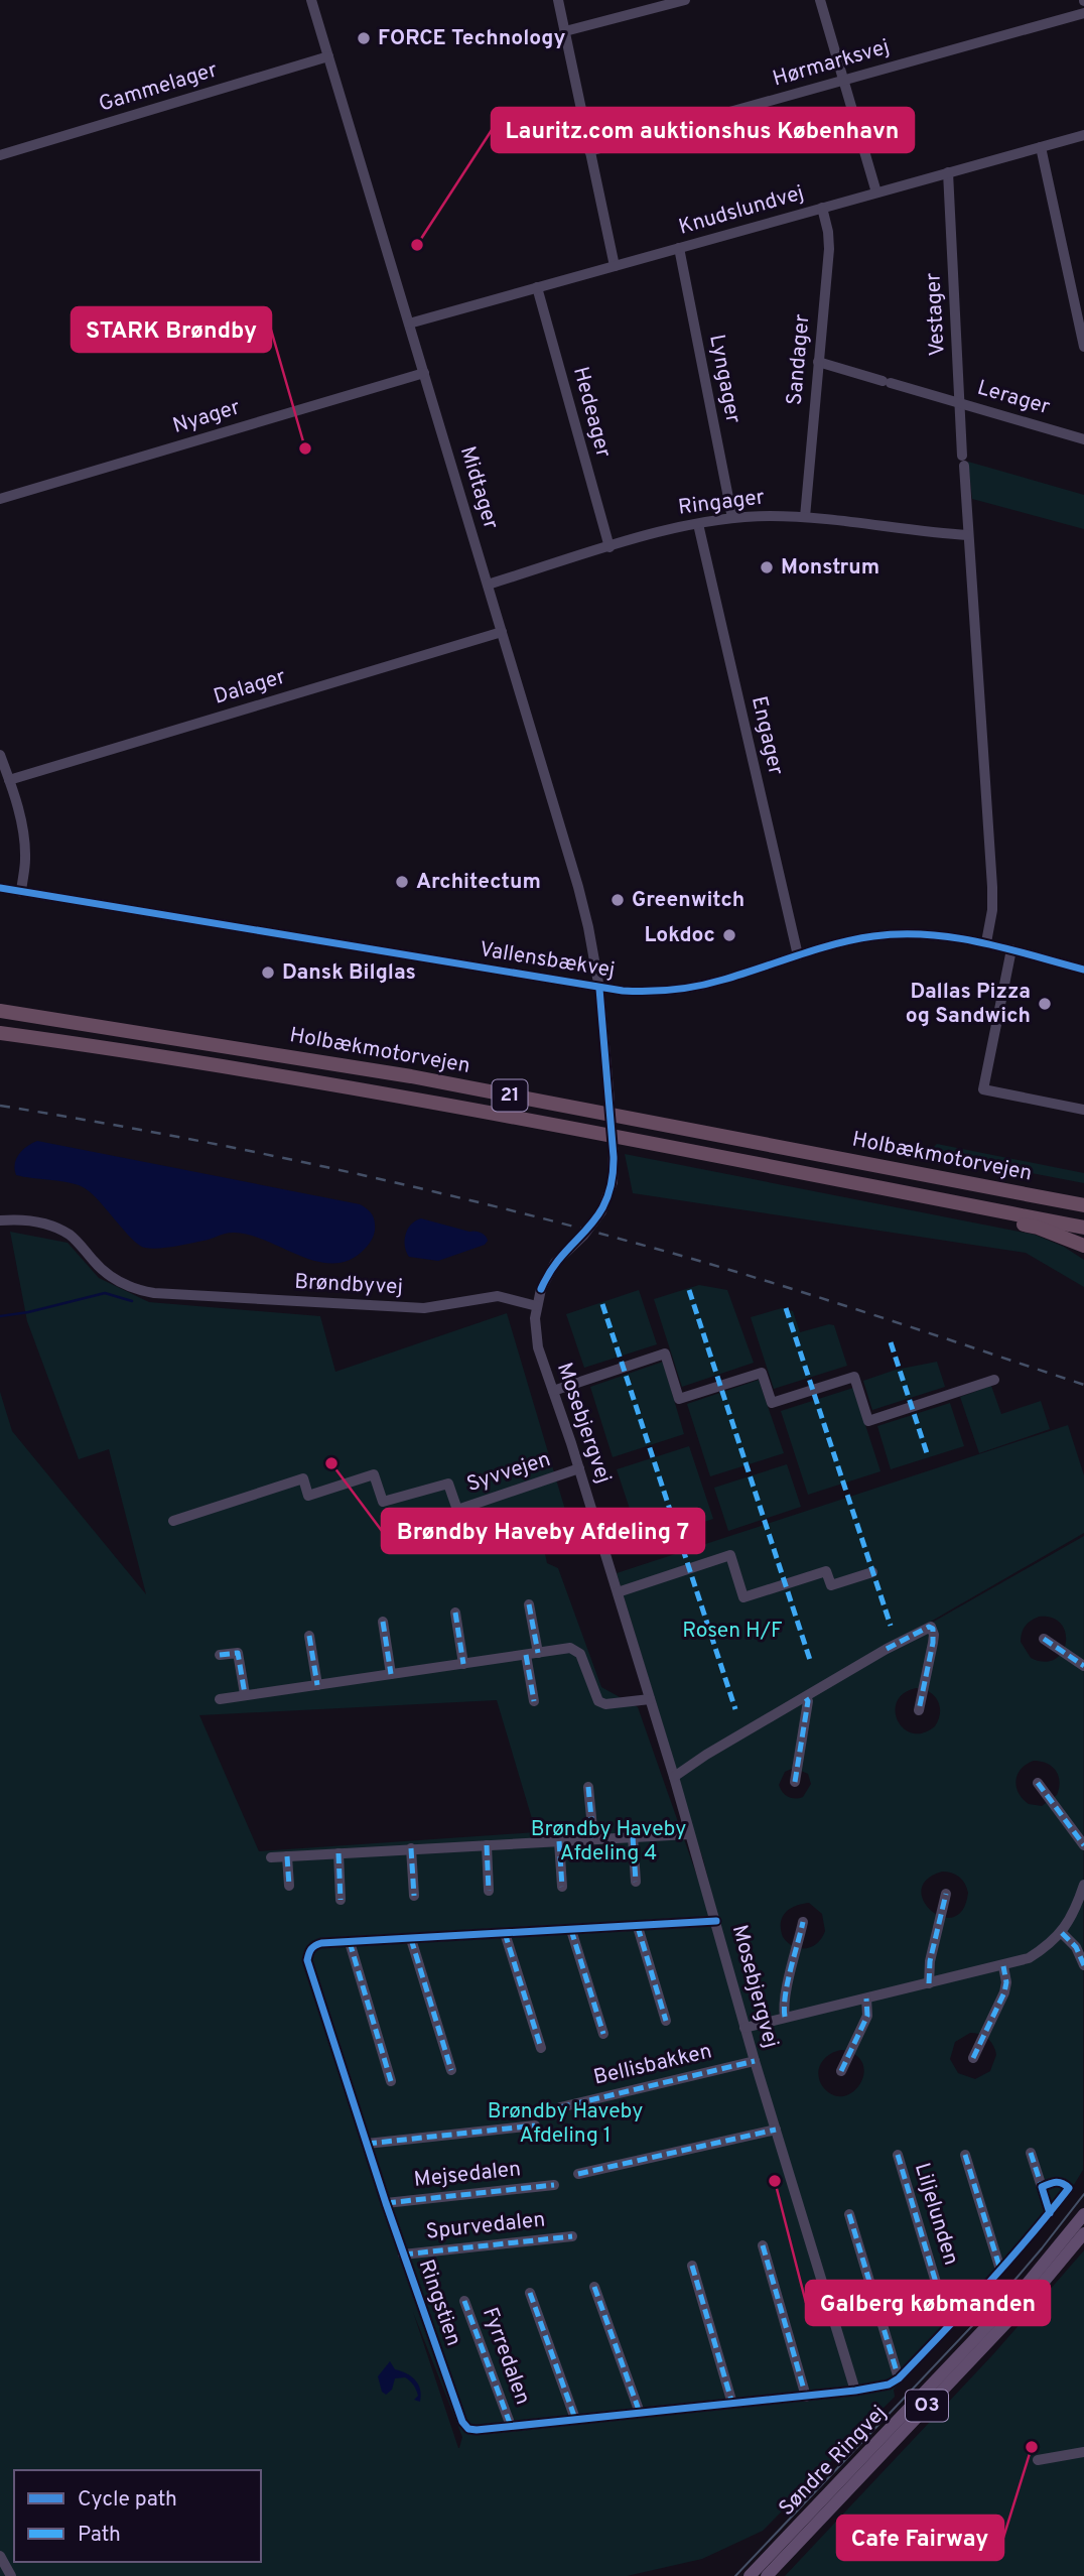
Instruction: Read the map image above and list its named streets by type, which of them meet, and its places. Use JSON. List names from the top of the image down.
{
  "streets": {
    "highway": ["Holbækmotorvejen", "21"],
    "main road": ["O3", "Søndre Ringvej"],
    "street": [
      "Hørmarksvej",
      "Gammelager",
      "Knudslundvej",
      "Vestager",
      "Sandager",
      "Lyngager",
      "Lerager",
      "Hedeager",
      "Nyager",
      "Midtager",
      "Ringager",
      "Dalager",
      "Engager",
      "Vallensbækvej",
      "Brøndbyvej",
      "Mosebjergvej",
      "Syvvejen",
      "Bellisbakken",
      "Mejsedalen",
      "Liljelunden",
      "Spurvedalen",
      "Ringstien",
      "Fyrredalen"
    ]
  },
  "crossings": [
    ["Gammelager", "Midtager"],
    ["Knudslundvej", "Vestager"],
    ["Knudslundvej", "Sandager"],
    ["Knudslundvej", "Lyngager"],
    ["Knudslundvej", "Hedeager"],
    ["Knudslundvej", "Midtager"],
    ["Vestager", "Lerager"],
    ["Vestager", "Ringager"],
    ["Sandager", "Lerager"],
    ["Sandager", "Ringager"],
    ["Lyngager", "Ringager"],
    ["Hedeager", "Ringager"],
    ["Nyager", "Midtager"],
    ["Midtager", "Ringager"],
    ["Midtager", "Dalager"],
    ["Midtager", "Vallensbækvej"],
    ["Ringager", "Engager"],
    ["Engager", "Vallensbækvej"],
    ["Brøndbyvej", "Mosebjergvej"],
    ["Mosebjergvej", "Syvvejen"],
    ["Mosebjergvej", "Bellisbakken"],
    ["Mosebjergvej", "Ringstien"],
    ["Mejsedalen", "Ringstien"],
    ["Liljelunden", "Ringstien"],
    ["Spurvedalen", "Ringstien"],
    ["Ringstien", "Fyrredalen"]
  ],
  "parks": ["Rosen H/F", "Brøndby Haveby Afdeling 4", "Brøndby Haveby Afdeling 1"],
  "places": [
    "FORCE Technology",
    "Lauritz.com auktionshus København",
    "STARK Brøndby",
    "Monstrum",
    "Architectum",
    "Greenwitch",
    "Lokdoc",
    "Dansk Bilglas",
    "Dallas Pizza og Sandwich",
    "Brøndby Haveby Afdeling 7",
    "Galberg købmanden",
    "Cafe Fairway"
  ],
  "legend": ["Cycle path", "Path"]
}
